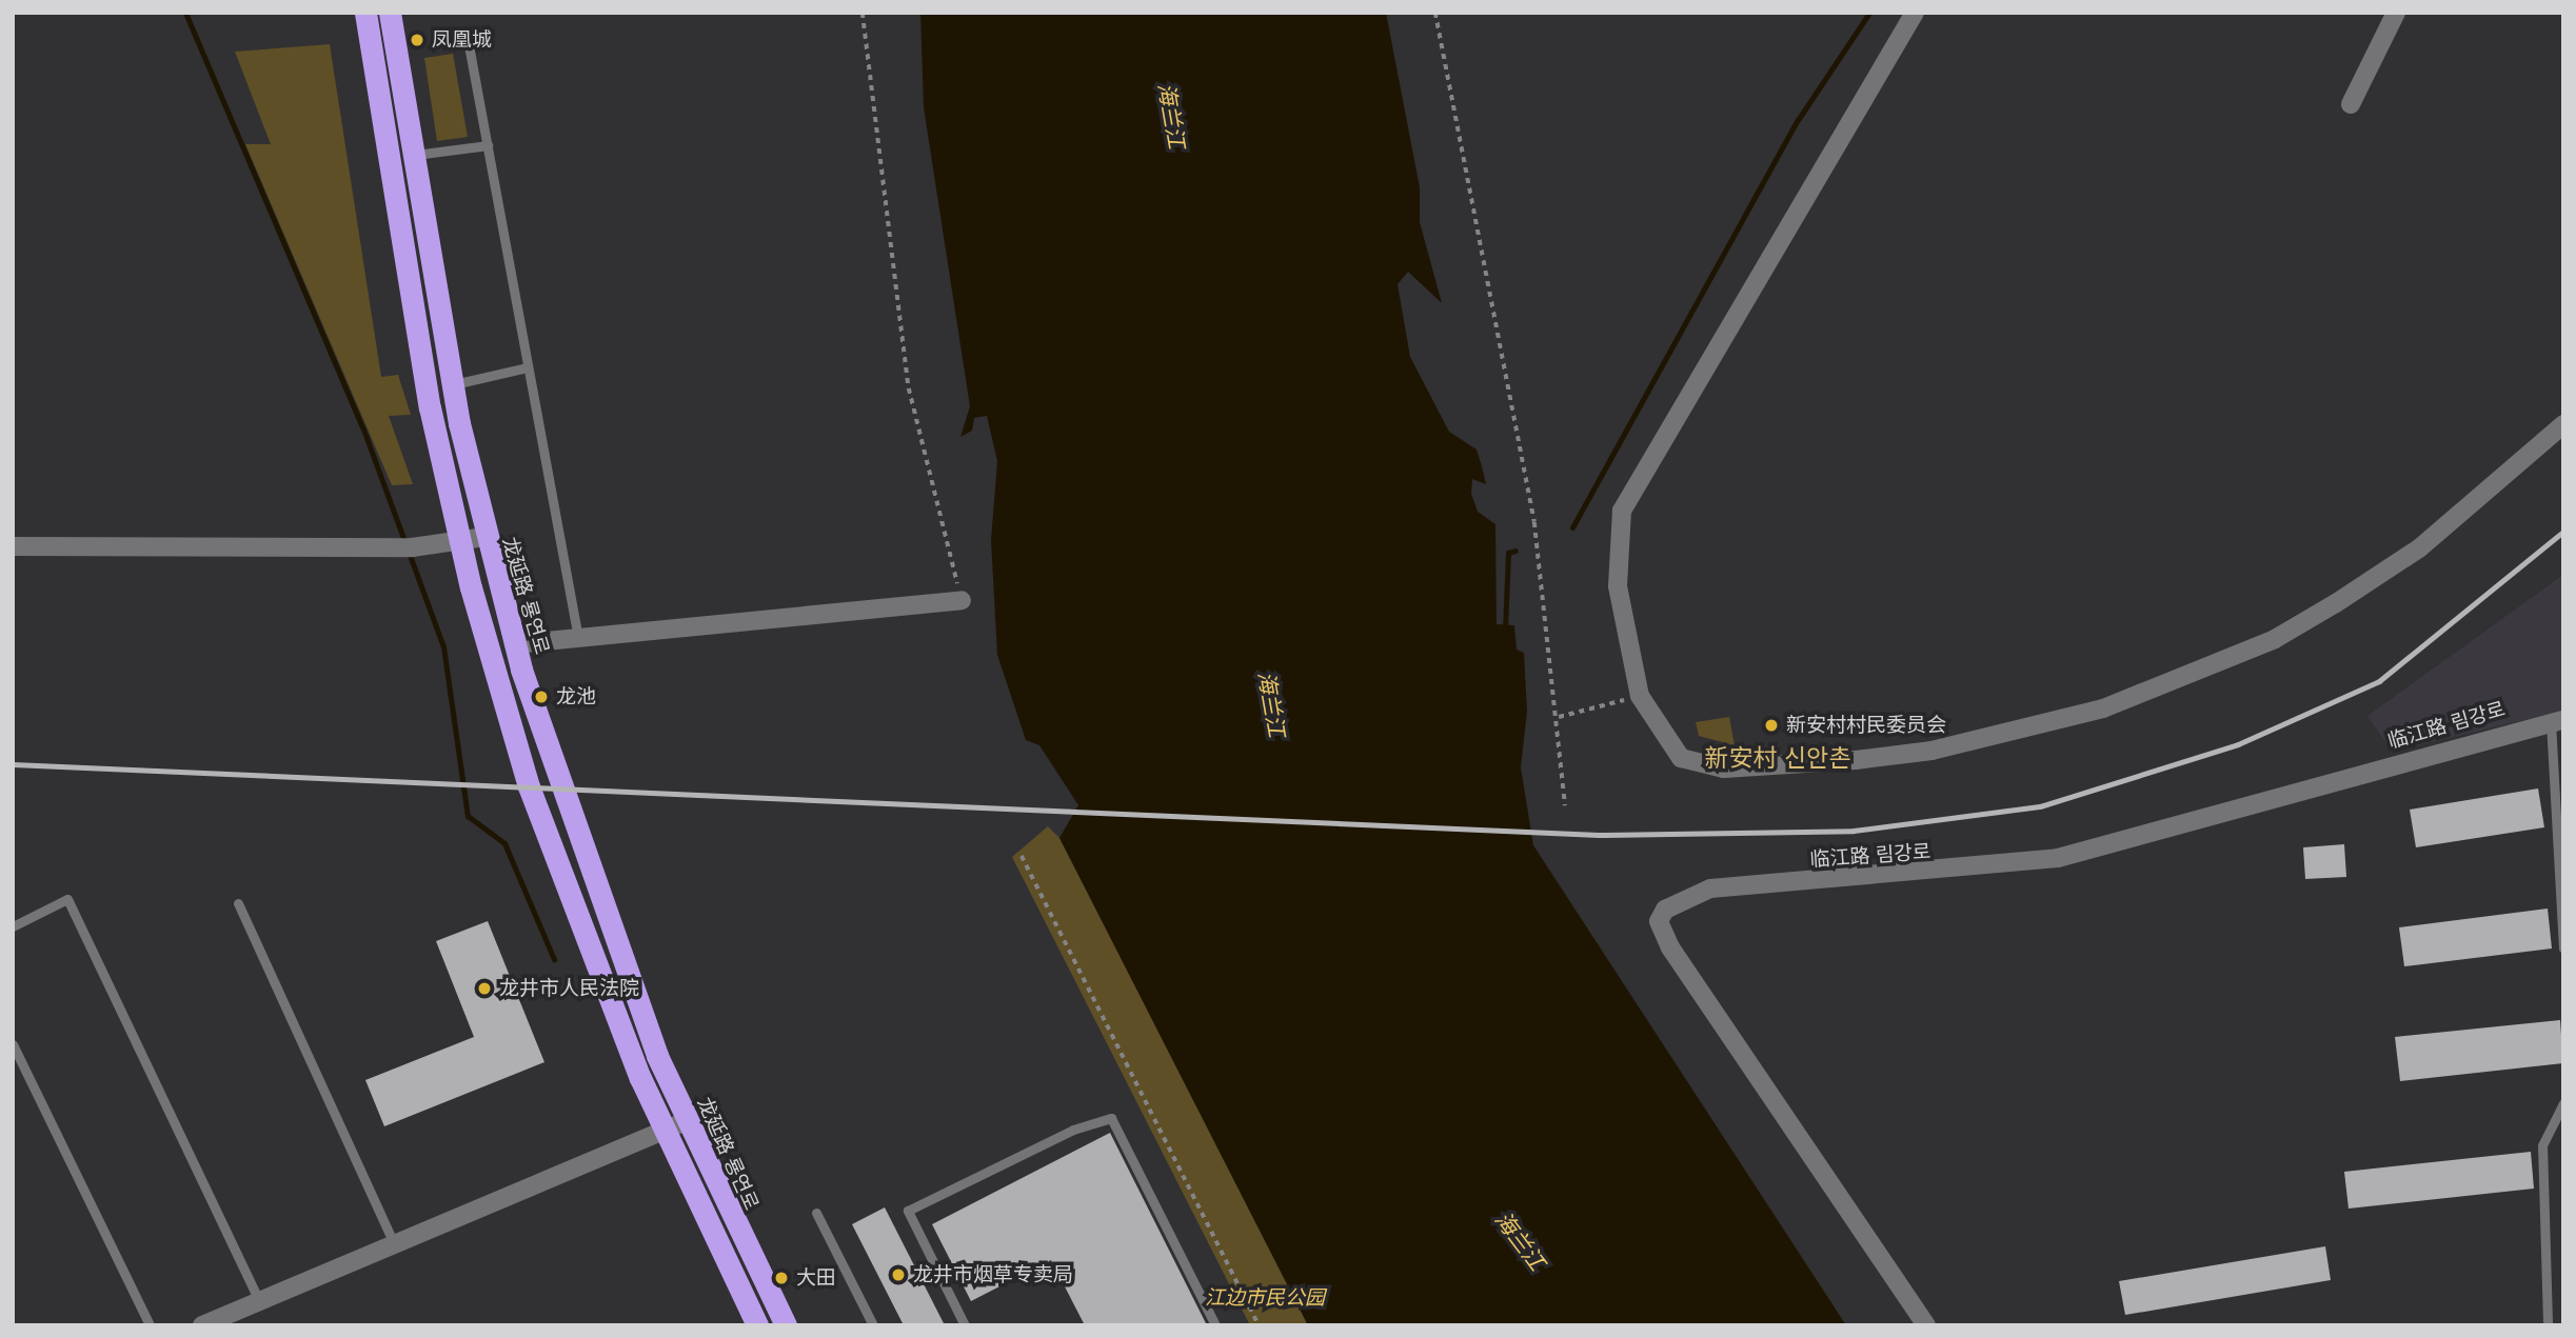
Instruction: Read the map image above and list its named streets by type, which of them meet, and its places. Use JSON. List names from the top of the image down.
{
  "streets": {
    "highway": ["龙延路 룡연로"],
    "street": ["临江路 림강로"]
  },
  "districts": ["新安村 신안촌"],
  "water": ["海兰江"],
  "parks": ["江边市民公园"],
  "places": [
    "凤凰城",
    "龙池",
    "新安村村民委员会",
    "龙井市人民法院",
    "龙井市烟草专卖局",
    "大田"
  ]
}
